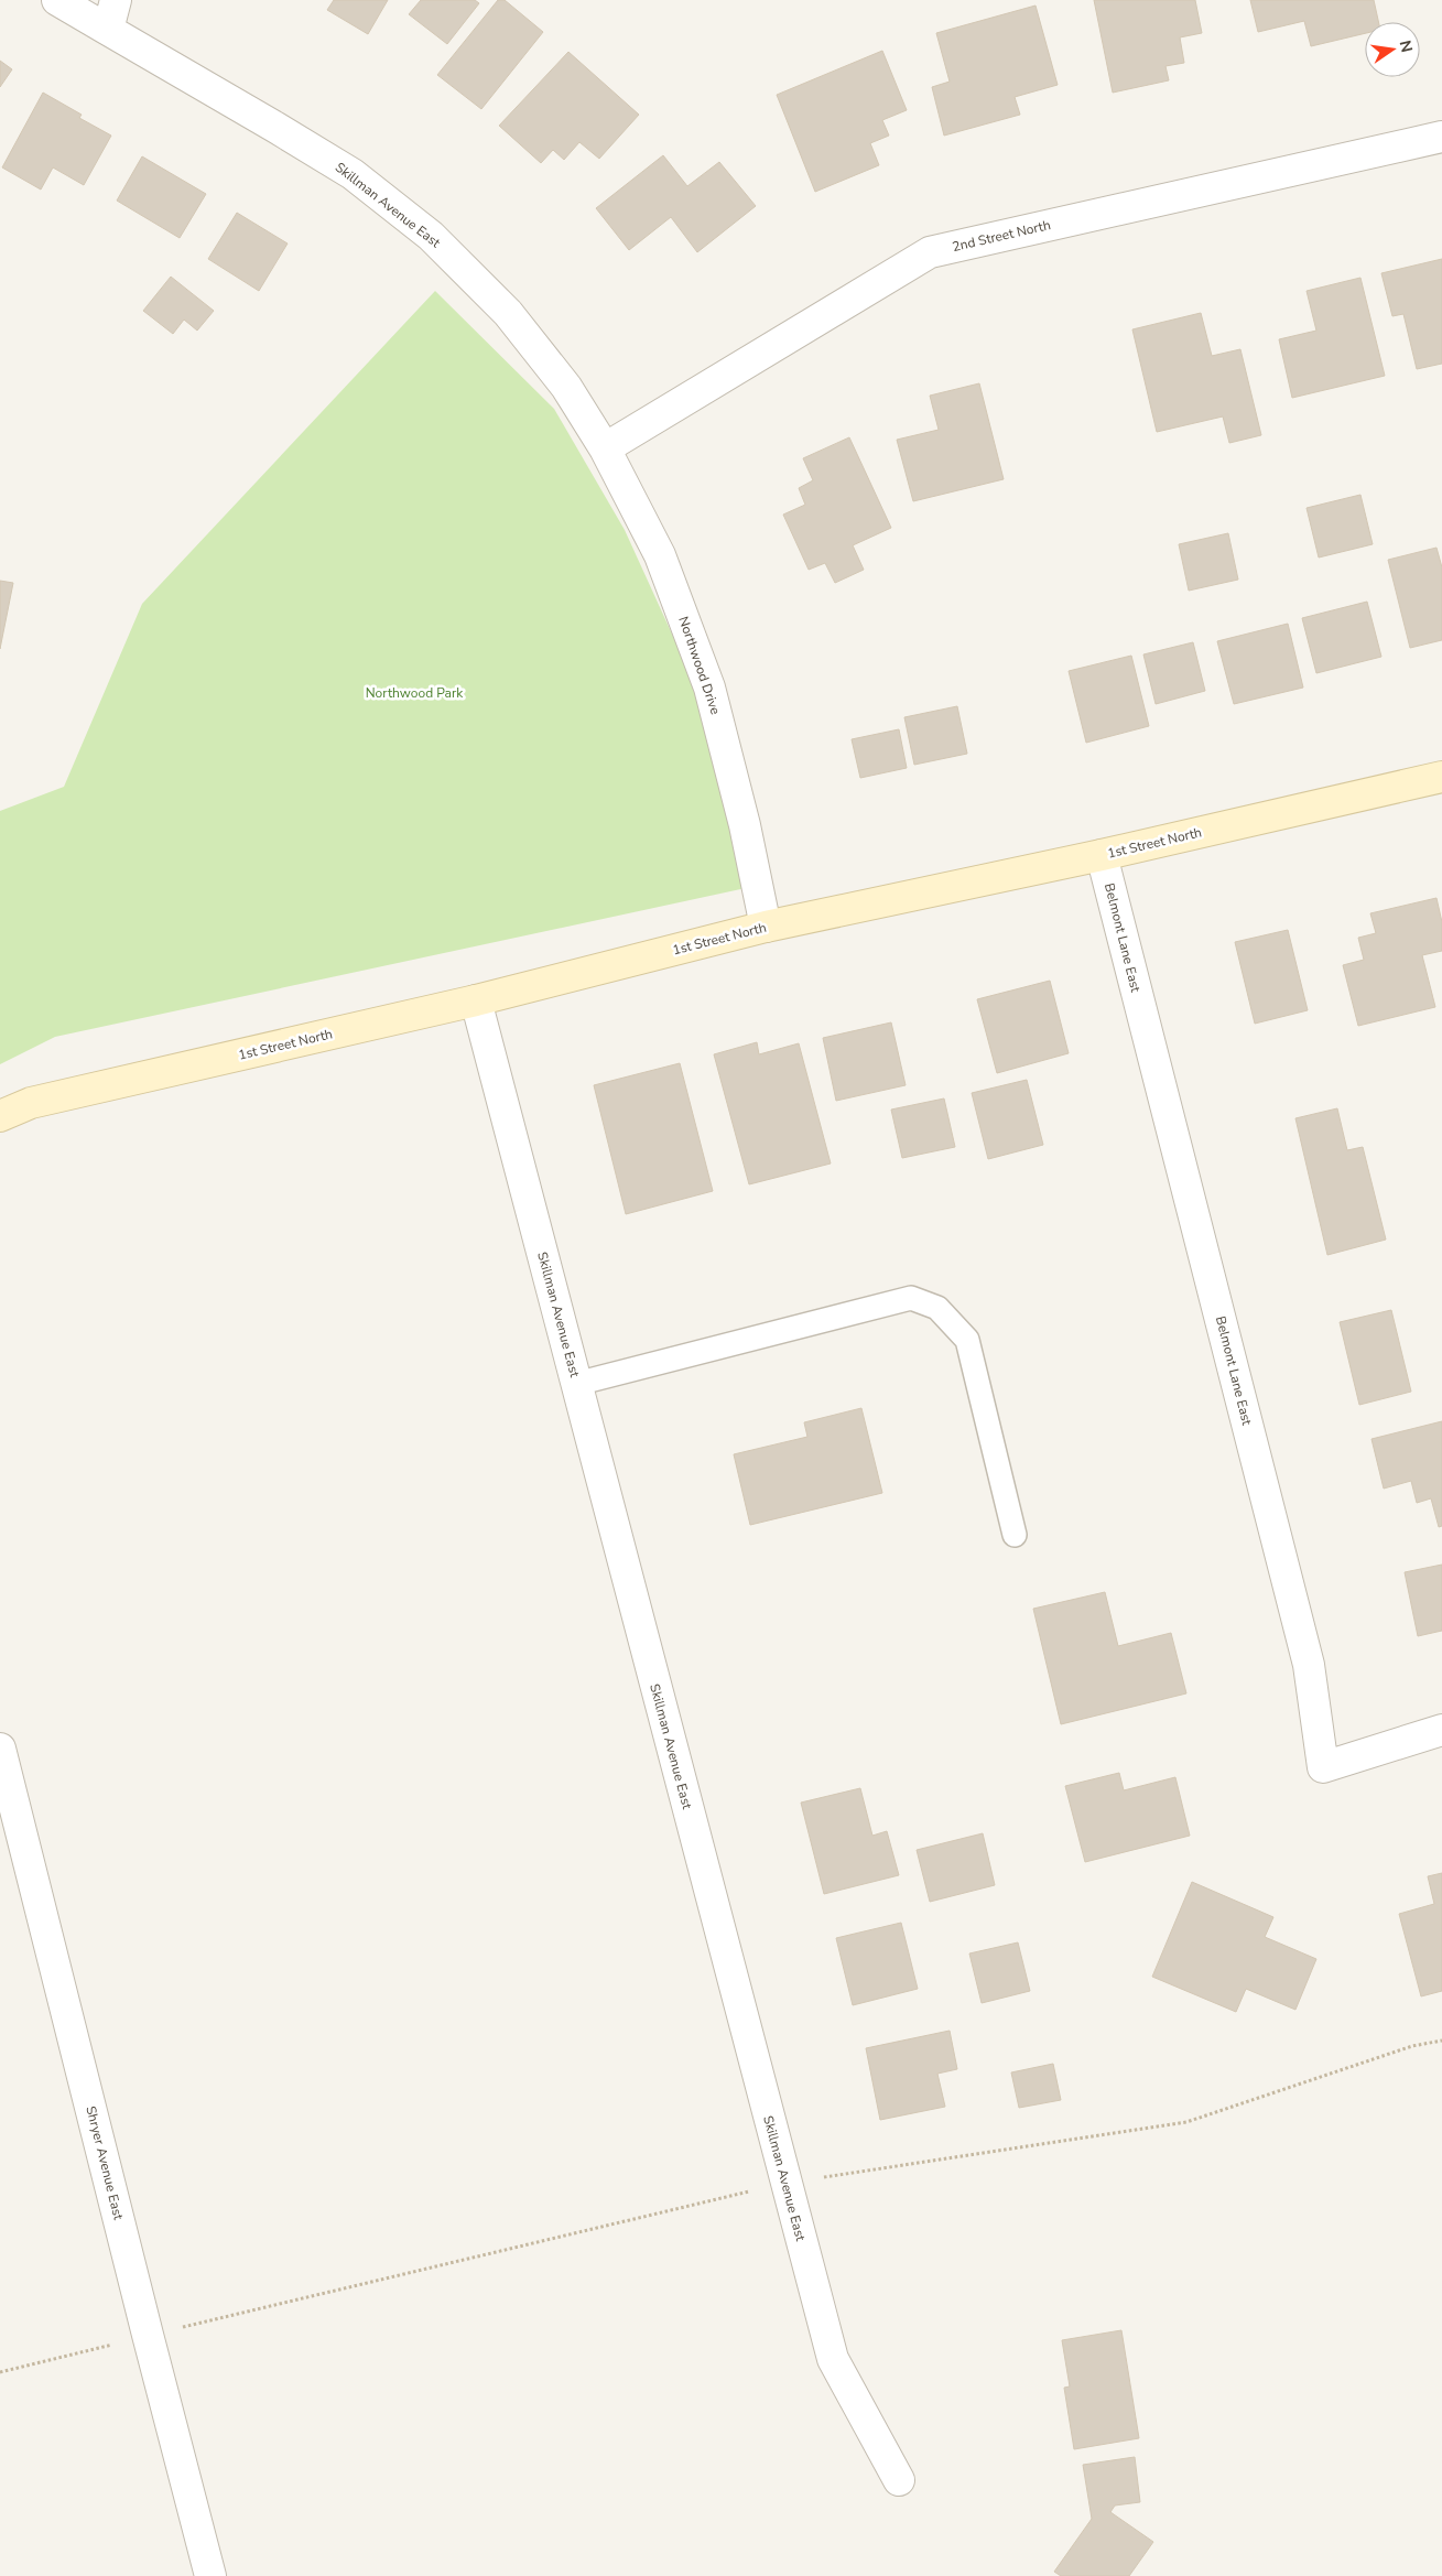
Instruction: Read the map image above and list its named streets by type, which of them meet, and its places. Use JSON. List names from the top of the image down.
{
  "streets": {
    "street": [
      "Skillman Avenue East",
      "2nd Street North",
      "Northwood Drive",
      "1st Street North",
      "Belmont Lane East",
      "Shryer Avenue East"
    ]
  },
  "crossings": [
    ["Skillman Avenue East", "2nd Street North"],
    ["Skillman Avenue East", "Northwood Drive"],
    ["Skillman Avenue East", "1st Street North"],
    ["2nd Street North", "Northwood Drive"],
    ["Northwood Drive", "1st Street North"],
    ["1st Street North", "Belmont Lane East"]
  ],
  "parks": ["Northwood Park"],
  "north": "right"
}
